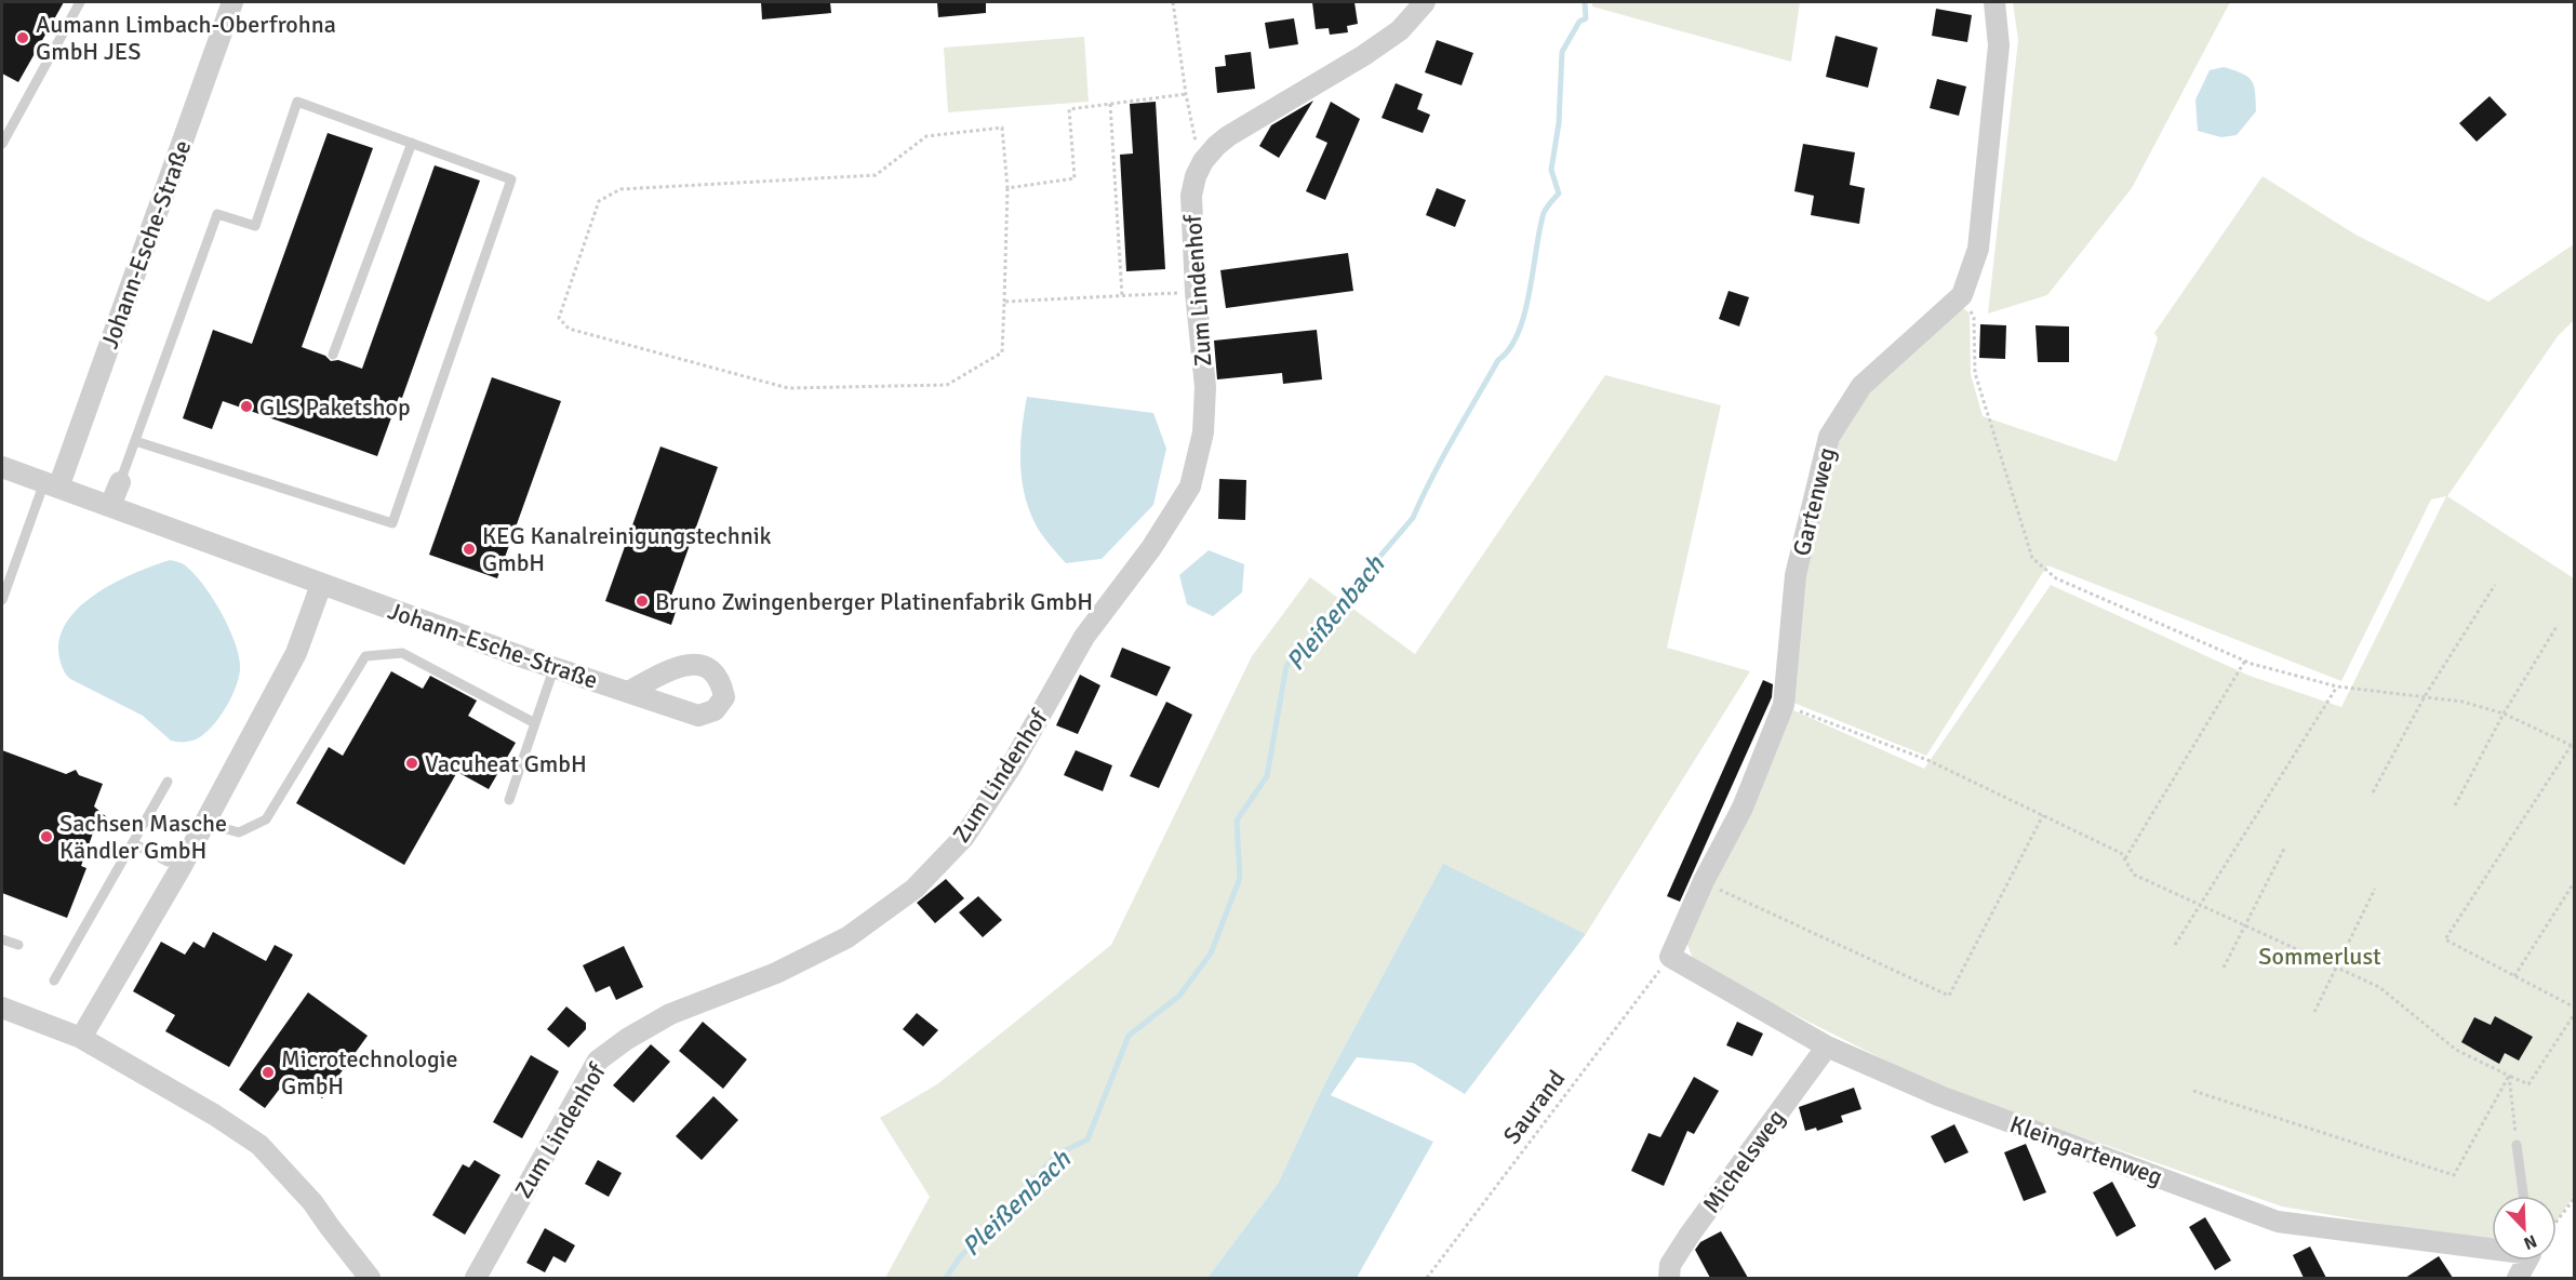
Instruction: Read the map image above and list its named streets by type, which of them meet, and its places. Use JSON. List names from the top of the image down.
{
  "streets": {
    "street": [
      "Johann-Esche-Straße",
      "Zum Lindenhof",
      "Gartenweg",
      "Kleingartenweg",
      "Michelsweg"
    ],
    "path": ["Saurand"]
  },
  "crossings": [
    ["Gartenweg", "Saurand"],
    ["Gartenweg", "Kleingartenweg"],
    ["Saurand", "Kleingartenweg"],
    ["Kleingartenweg", "Michelsweg"]
  ],
  "water": ["Pleißenbach"],
  "parks": ["Sommerlust"],
  "places": [
    "Aumann Limbach-Oberfrohna GmbH JES",
    "GLS Paketshop",
    "KEG Kanalreinigungstechnik GmbH",
    "Bruno Zwingenberger Platinenfabrik GmbH",
    "Vacuheat GmbH",
    "Sachsen Masche Kändler GmbH",
    "Microtechnologie GmbH"
  ],
  "north": "bottom right"
}
